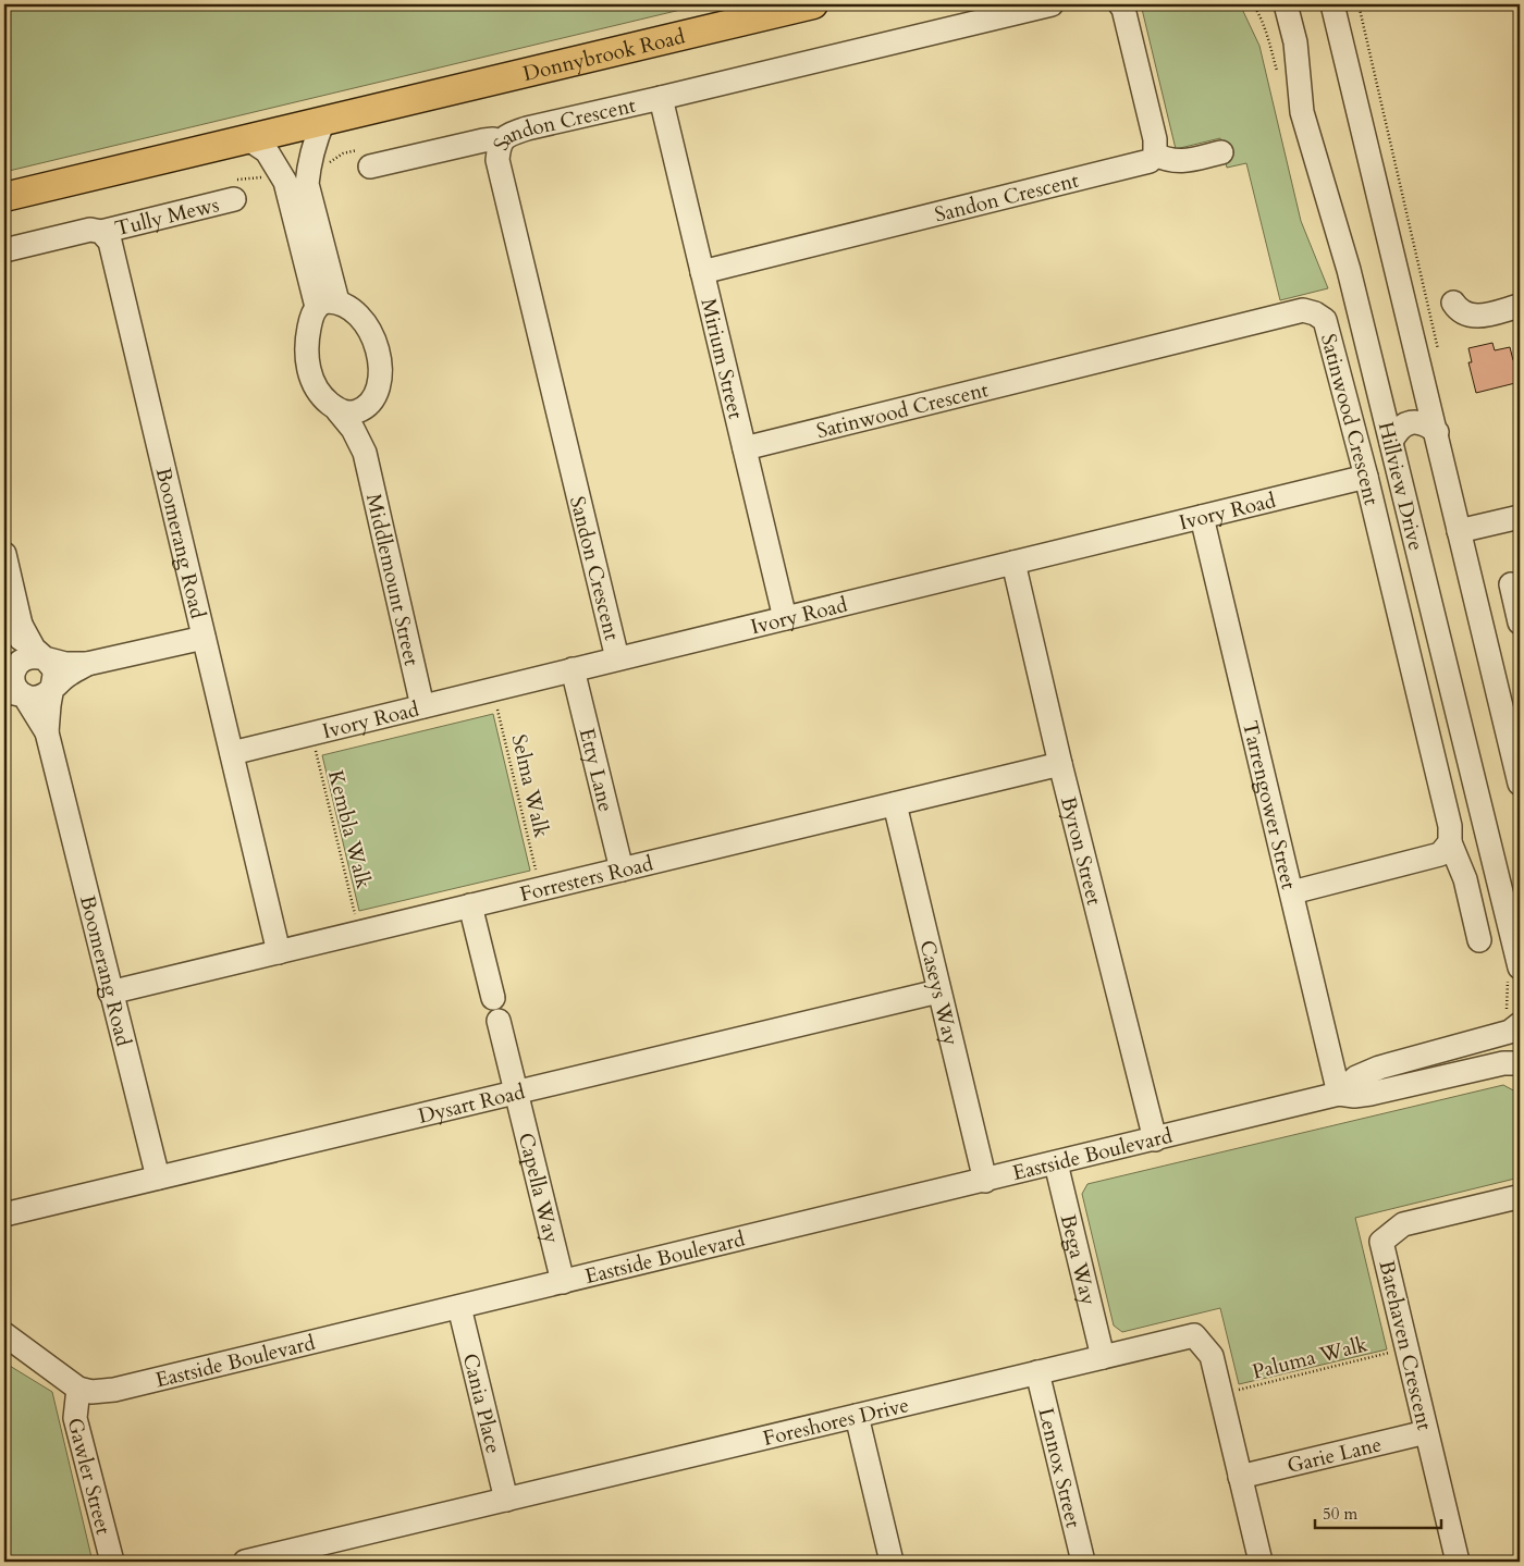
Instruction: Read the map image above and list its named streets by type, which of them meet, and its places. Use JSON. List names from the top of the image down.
{
  "streets": {
    "main road": ["Donnybrook Road"],
    "street": [
      "Sandon Crescent",
      "Tully Mews",
      "Mirium Street",
      "Satinwood Crescent",
      "Hillview Drive",
      "Ivory Road",
      "Boomerang Road",
      "Middlemount Street",
      "Etty Lane",
      "Tarrengower Street",
      "Byron Street",
      "Forresters Road",
      "Caseys Way",
      "Dysart Road",
      "Eastside Boulevard",
      "Capella Way",
      "Bega Way",
      "Batehaven Crescent",
      "Cania Place",
      "Foreshores Drive",
      "Garie Lane",
      "Lennox Street",
      "Gawler Street"
    ],
    "path": ["Selma Walk", "Kembla Walk", "Paluma Walk"]
  },
  "crossings": [
    ["Sandon Crescent", "Mirium Street"],
    ["Sandon Crescent", "Ivory Road"],
    ["Tully Mews", "Boomerang Road"],
    ["Mirium Street", "Satinwood Crescent"],
    ["Mirium Street", "Ivory Road"],
    ["Satinwood Crescent", "Ivory Road"],
    ["Ivory Road", "Boomerang Road"],
    ["Ivory Road", "Middlemount Street"],
    ["Ivory Road", "Etty Lane"],
    ["Ivory Road", "Selma Walk"],
    ["Ivory Road", "Tarrengower Street"],
    ["Ivory Road", "Kembla Walk"],
    ["Ivory Road", "Byron Street"],
    ["Boomerang Road", "Forresters Road"],
    ["Boomerang Road", "Dysart Road"],
    ["Etty Lane", "Forresters Road"],
    ["Selma Walk", "Forresters Road"],
    ["Tarrengower Street", "Eastside Boulevard"],
    ["Kembla Walk", "Forresters Road"],
    ["Byron Street", "Forresters Road"],
    ["Byron Street", "Eastside Boulevard"],
    ["Forresters Road", "Caseys Way"],
    ["Caseys Way", "Dysart Road"],
    ["Caseys Way", "Eastside Boulevard"],
    ["Dysart Road", "Capella Way"],
    ["Eastside Boulevard", "Capella Way"],
    ["Eastside Boulevard", "Bega Way"],
    ["Eastside Boulevard", "Cania Place"],
    ["Eastside Boulevard", "Gawler Street"],
    ["Bega Way", "Foreshores Drive"],
    ["Batehaven Crescent", "Paluma Walk"],
    ["Batehaven Crescent", "Garie Lane"],
    ["Paluma Walk", "Foreshores Drive"],
    ["Cania Place", "Foreshores Drive"],
    ["Foreshores Drive", "Garie Lane"],
    ["Foreshores Drive", "Lennox Street"]
  ],
  "scale_bar": "50 m"
}
